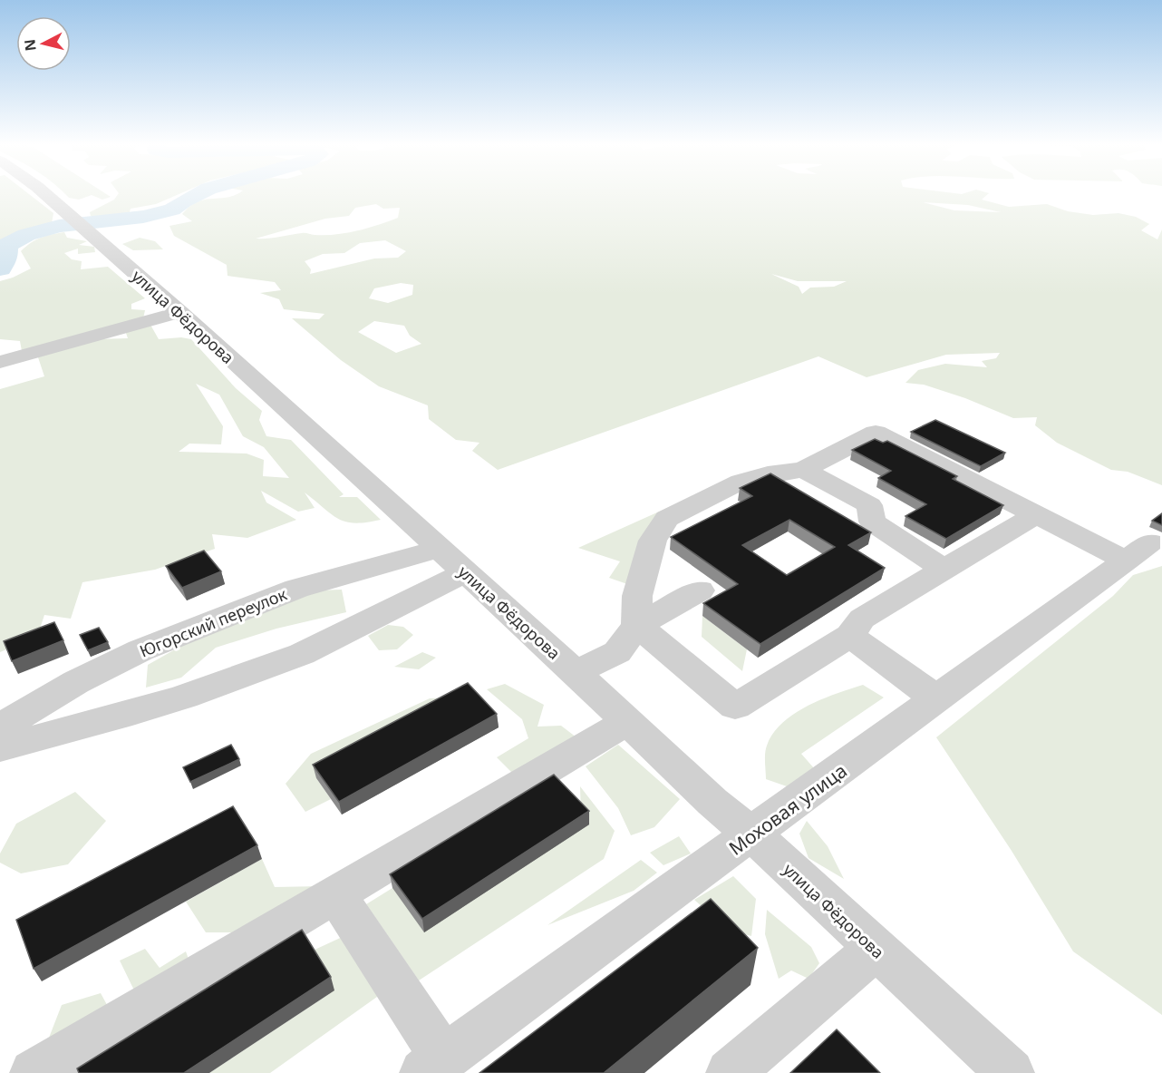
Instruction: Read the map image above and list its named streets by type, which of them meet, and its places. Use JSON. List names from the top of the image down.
{
  "streets": {
    "street": ["улица Фёдорова", "Югорский переулок", "Моховая улица"]
  },
  "crossings": [
    ["улица Фёдорова", "Югорский переулок"],
    ["улица Фёдорова", "Моховая улица"]
  ],
  "north": "left"
}
